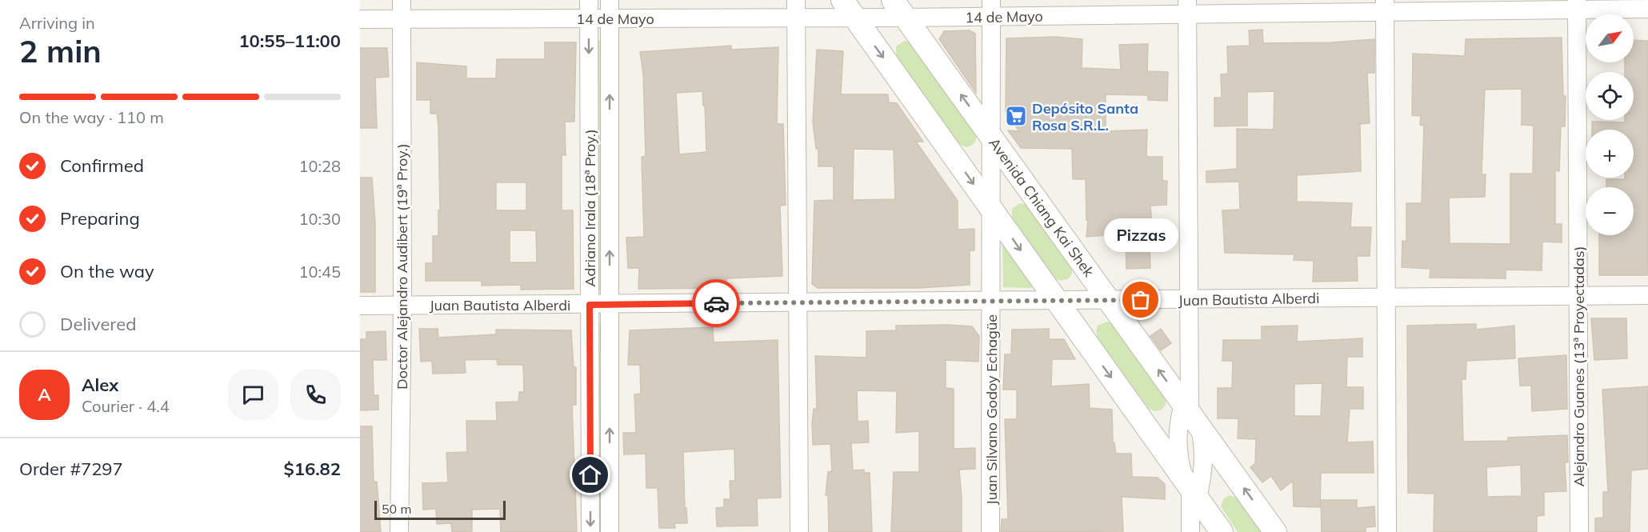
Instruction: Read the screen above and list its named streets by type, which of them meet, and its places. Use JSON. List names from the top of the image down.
{
  "streets": {
    "street": [
      "14 de Mayo",
      "Avenida Chiang Kai Shek",
      "Adriano Irala (18ª Proy.)",
      "Doctor Alejandro Audibert (19ª Proy.)",
      "Juan Bautista Alberdi",
      "Alejandro Guanes (13ª Proyectadas)",
      "Juan Silvano Godoy Echagüe"
    ]
  },
  "crossings": [
    ["14 de Mayo", "Avenida Chiang Kai Shek"],
    ["14 de Mayo", "Adriano Irala (18ª Proy.)"],
    ["14 de Mayo", "Doctor Alejandro Audibert (19ª Proy.)"],
    ["14 de Mayo", "Alejandro Guanes (13ª Proyectadas)"],
    ["14 de Mayo", "Juan Silvano Godoy Echagüe"],
    ["Avenida Chiang Kai Shek", "Juan Bautista Alberdi"],
    ["Avenida Chiang Kai Shek", "Juan Silvano Godoy Echagüe"],
    ["Adriano Irala (18ª Proy.)", "Juan Bautista Alberdi"],
    ["Doctor Alejandro Audibert (19ª Proy.)", "Juan Bautista Alberdi"],
    ["Juan Bautista Alberdi", "Alejandro Guanes (13ª Proyectadas)"],
    ["Juan Bautista Alberdi", "Juan Silvano Godoy Echagüe"]
  ],
  "places": {
    "supermarket": ["Depósito Santa Rosa S.R.L."],
    "other": ["Pizzas"]
  },
  "scale_bar": "50 m",
  "north": "top right",
  "page": {
    "heading": ["2 min", "Arriving in", "10:55–11:00"],
    "panel": [
      "Alex",
      "Courier · 4.4",
      "Order #7297",
      "$16.82"
    ],
    "map_buttons": ["+", "−"],
    "bar": "On the way · 110 m",
    "list": [
      ["Confirmed", "10:28"],
      ["Preparing", "10:30"],
      ["On the way", "10:45"],
      "Delivered"
    ],
    "bubble": "Pizzas",
    "round": "A",
    "scale": "50 m"
  }
}
